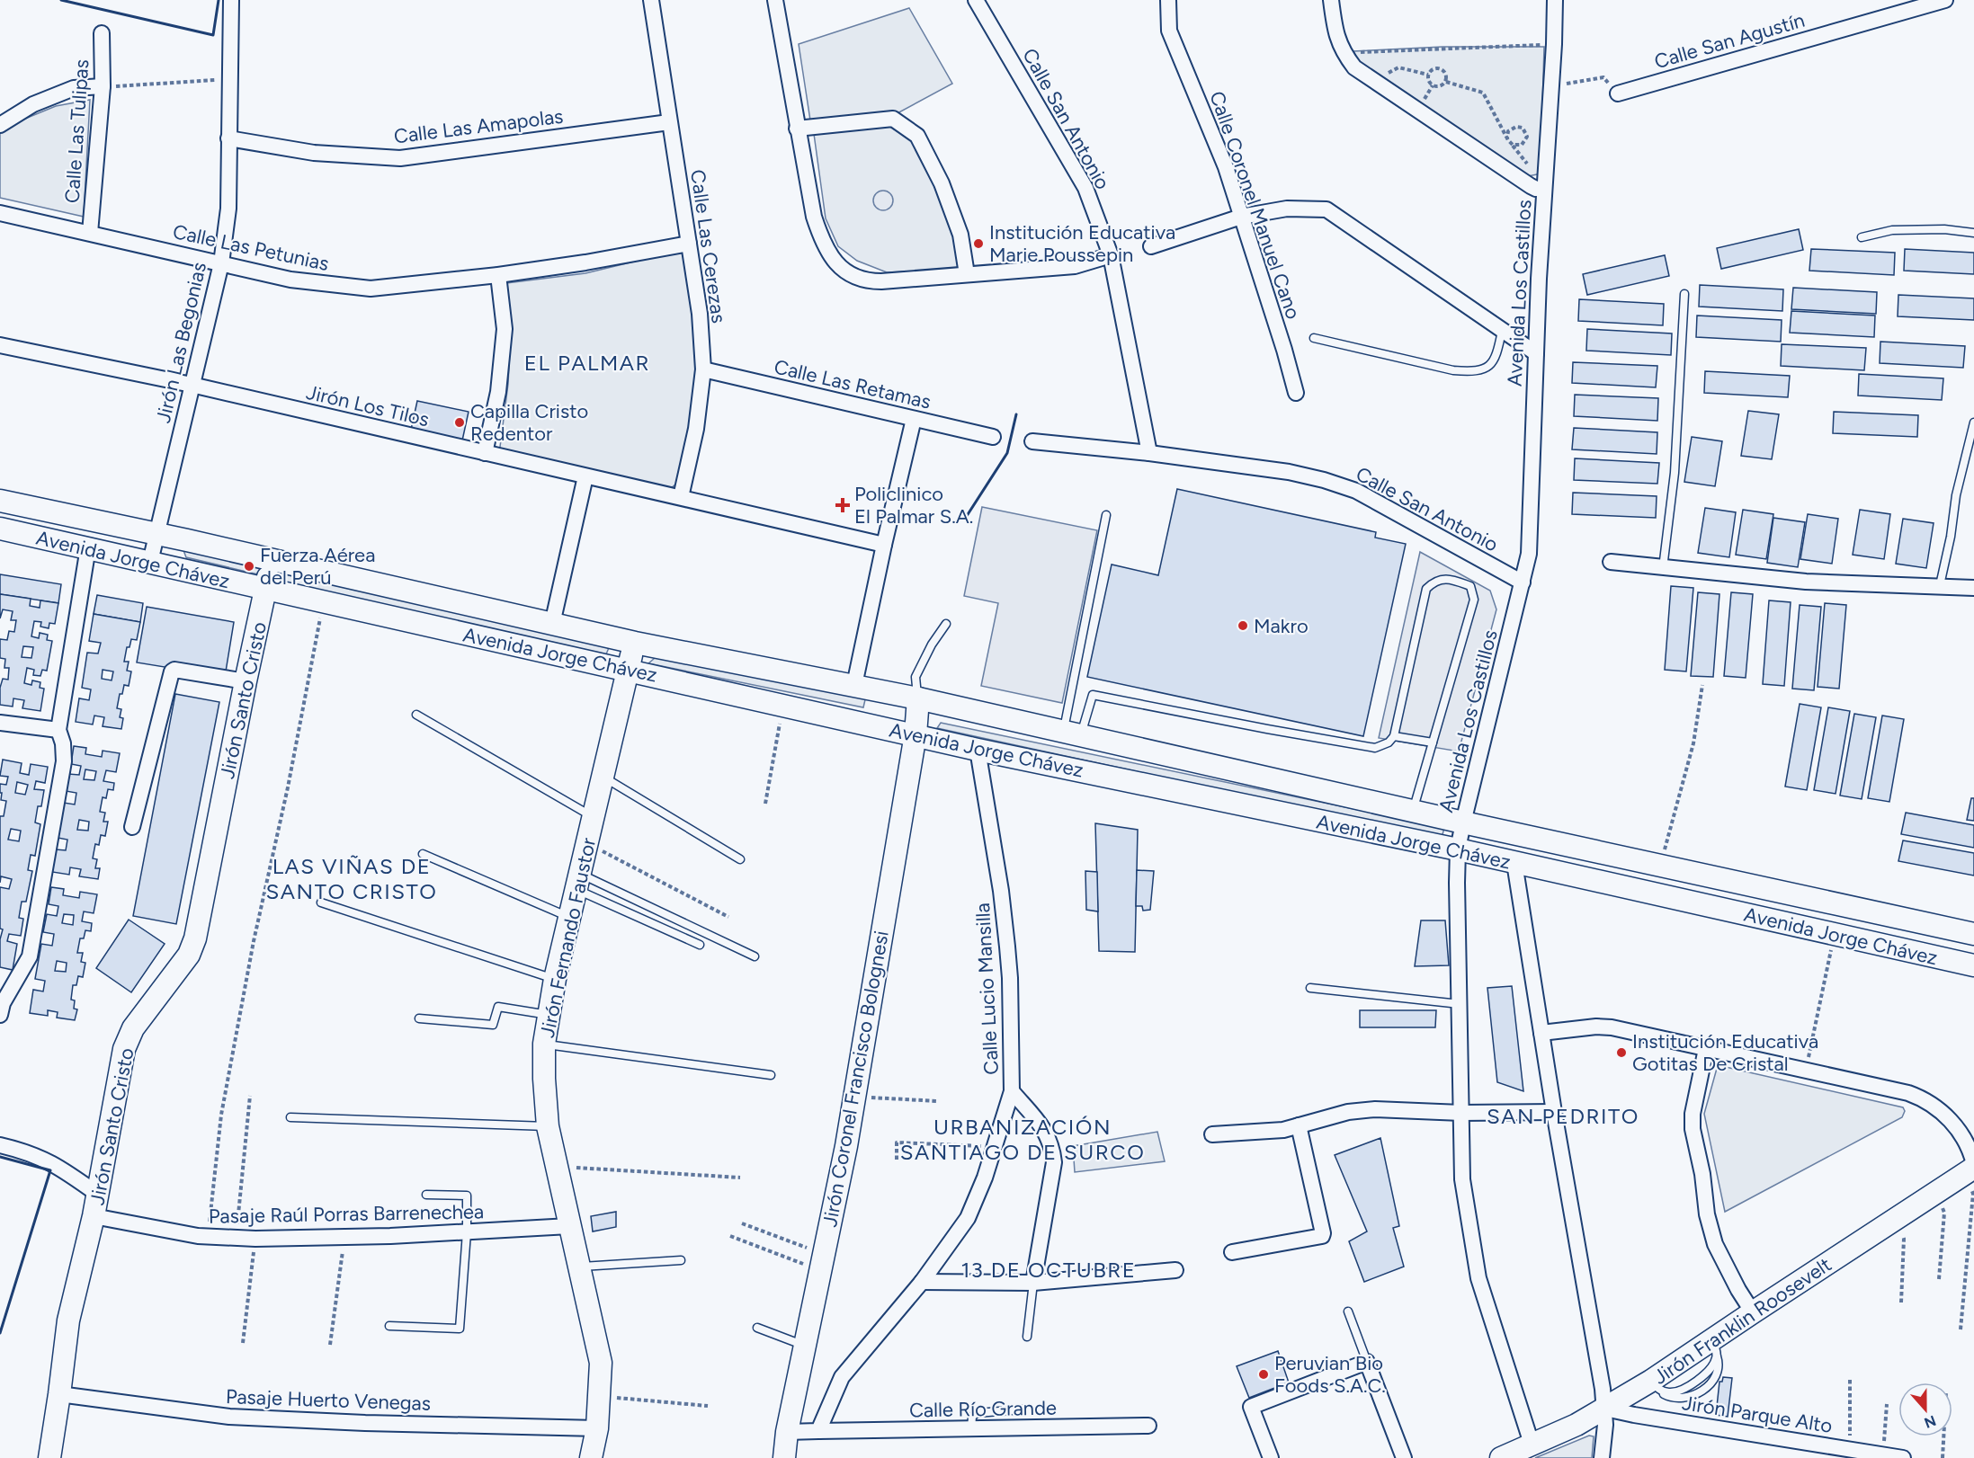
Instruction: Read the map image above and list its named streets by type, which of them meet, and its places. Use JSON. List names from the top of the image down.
{
  "streets": {
    "main road": [
      "Avenida Jorge Chávez",
      "Jirón Santo Cristo",
      "Jirón Fernando Faustor",
      "Jirón Coronel Francisco Bolognesi",
      "Jirón Franklin Roosevelt"
    ],
    "street": [
      "Calle San Agustín",
      "Calle San Antonio",
      "Calle Las Amapolas",
      "Calle Las Tulipas",
      "Calle Coronel Manuel Cano",
      "Calle Las Cerezas",
      "Calle Las Petunias",
      "Avenida Los Castillos",
      "Jirón Las Begonias",
      "Calle Las Retamas",
      "Jirón Los Tilos",
      "Calle Lucio Mansilla",
      "Pasaje Raúl Porras Barrenechea",
      "Pasaje Huerto Venegas",
      "Calle Río Grande",
      "Jirón Parque Alto"
    ]
  },
  "crossings": [
    ["Calle San Antonio", "Avenida Los Castillos"],
    ["Calle Las Amapolas", "Calle Las Cerezas"],
    ["Calle Las Amapolas", "Jirón Las Begonias"],
    ["Calle Las Tulipas", "Calle Las Petunias"],
    ["Calle Las Cerezas", "Calle Las Petunias"],
    ["Calle Las Cerezas", "Calle Las Retamas"],
    ["Calle Las Cerezas", "Jirón Los Tilos"],
    ["Calle Las Petunias", "Jirón Las Begonias"],
    ["Avenida Los Castillos", "Avenida Jorge Chávez"],
    ["Avenida Los Castillos", "Jirón Franklin Roosevelt"],
    ["Jirón Las Begonias", "Jirón Los Tilos"],
    ["Jirón Las Begonias", "Avenida Jorge Chávez"],
    ["Avenida Jorge Chávez", "Jirón Santo Cristo"],
    ["Avenida Jorge Chávez", "Jirón Fernando Faustor"],
    ["Avenida Jorge Chávez", "Calle Lucio Mansilla"],
    ["Avenida Jorge Chávez", "Jirón Coronel Francisco Bolognesi"],
    ["Jirón Santo Cristo", "Pasaje Raúl Porras Barrenechea"],
    ["Jirón Santo Cristo", "Pasaje Huerto Venegas"],
    ["Jirón Fernando Faustor", "Pasaje Raúl Porras Barrenechea"],
    ["Jirón Fernando Faustor", "Pasaje Huerto Venegas"],
    ["Calle Lucio Mansilla", "Calle Río Grande"],
    ["Jirón Franklin Roosevelt", "Jirón Parque Alto"]
  ],
  "districts": [
    "EL PALMAR",
    "LAS VIÑAS DE SANTO CRISTO",
    "SAN PEDRITO",
    "URBANIZACIÓN SANTIAGO DE SURCO",
    "13 DE OCTUBRE"
  ],
  "places": {
    "other": [
      "Institución Educativa Marie Poussepin",
      "Capilla Cristo Redentor",
      "Fuerza Aérea del Perú",
      "Makro",
      "Institución Educativa Gotitas De Cristal",
      "Peruvian Bio Foods S.A.C."
    ],
    "health": ["Policlinico El Palmar S.A."]
  },
  "north": "bottom"
}
